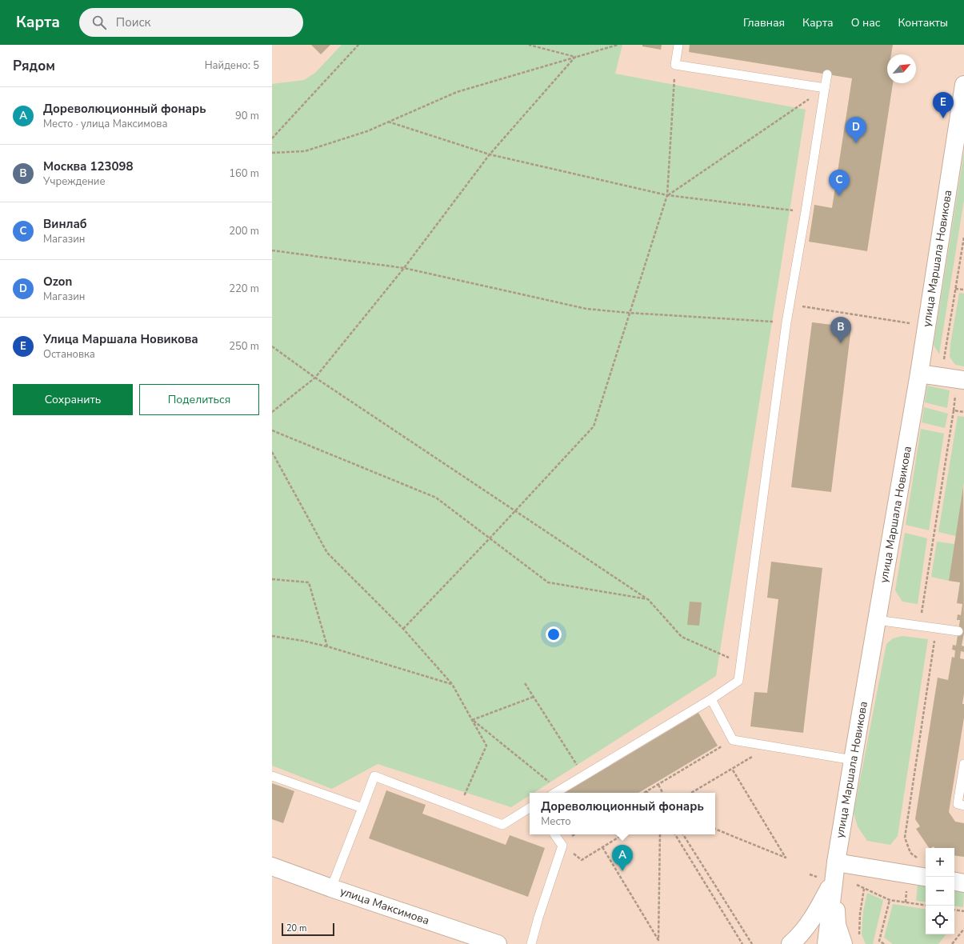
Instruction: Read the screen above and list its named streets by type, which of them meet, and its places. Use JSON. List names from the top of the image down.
{
  "streets": {
    "street": ["улица Маршала Новикова", "улица Максимова"]
  },
  "scale_bar": "20 m",
  "north": "top right",
  "page": {
    "header": "Карта",
    "search": "Поиск",
    "nav": [
      "Главная",
      "Карта",
      "О нас",
      "Контакты"
    ],
    "heading": ["Рядом", "Найдено: 5"],
    "list": [
      {
        "mark": "A",
        "name": "Дореволюционный фонарь",
        "note": "Место · улица Максимова",
        "value": "90 m"
      },
      {
        "mark": "B",
        "name": "Москва 123098",
        "note": "Учреждение",
        "value": "160 m"
      },
      {
        "mark": "C",
        "name": "Винлаб",
        "note": "Магазин",
        "value": "200 m"
      },
      {
        "mark": "D",
        "name": "Ozon",
        "note": "Магазин",
        "value": "220 m"
      },
      {
        "mark": "E",
        "name": "Улица Маршала Новикова",
        "note": "Остановка",
        "value": "250 m"
      }
    ],
    "pins": [
      "E",
      "D",
      "C",
      "B",
      "A"
    ],
    "buttons": ["Сохранить", "Поделиться"],
    "popup": ["Дореволюционный фонарь", "Место"],
    "map_buttons": ["+", "−"],
    "scale": "20 m"
  }
}
